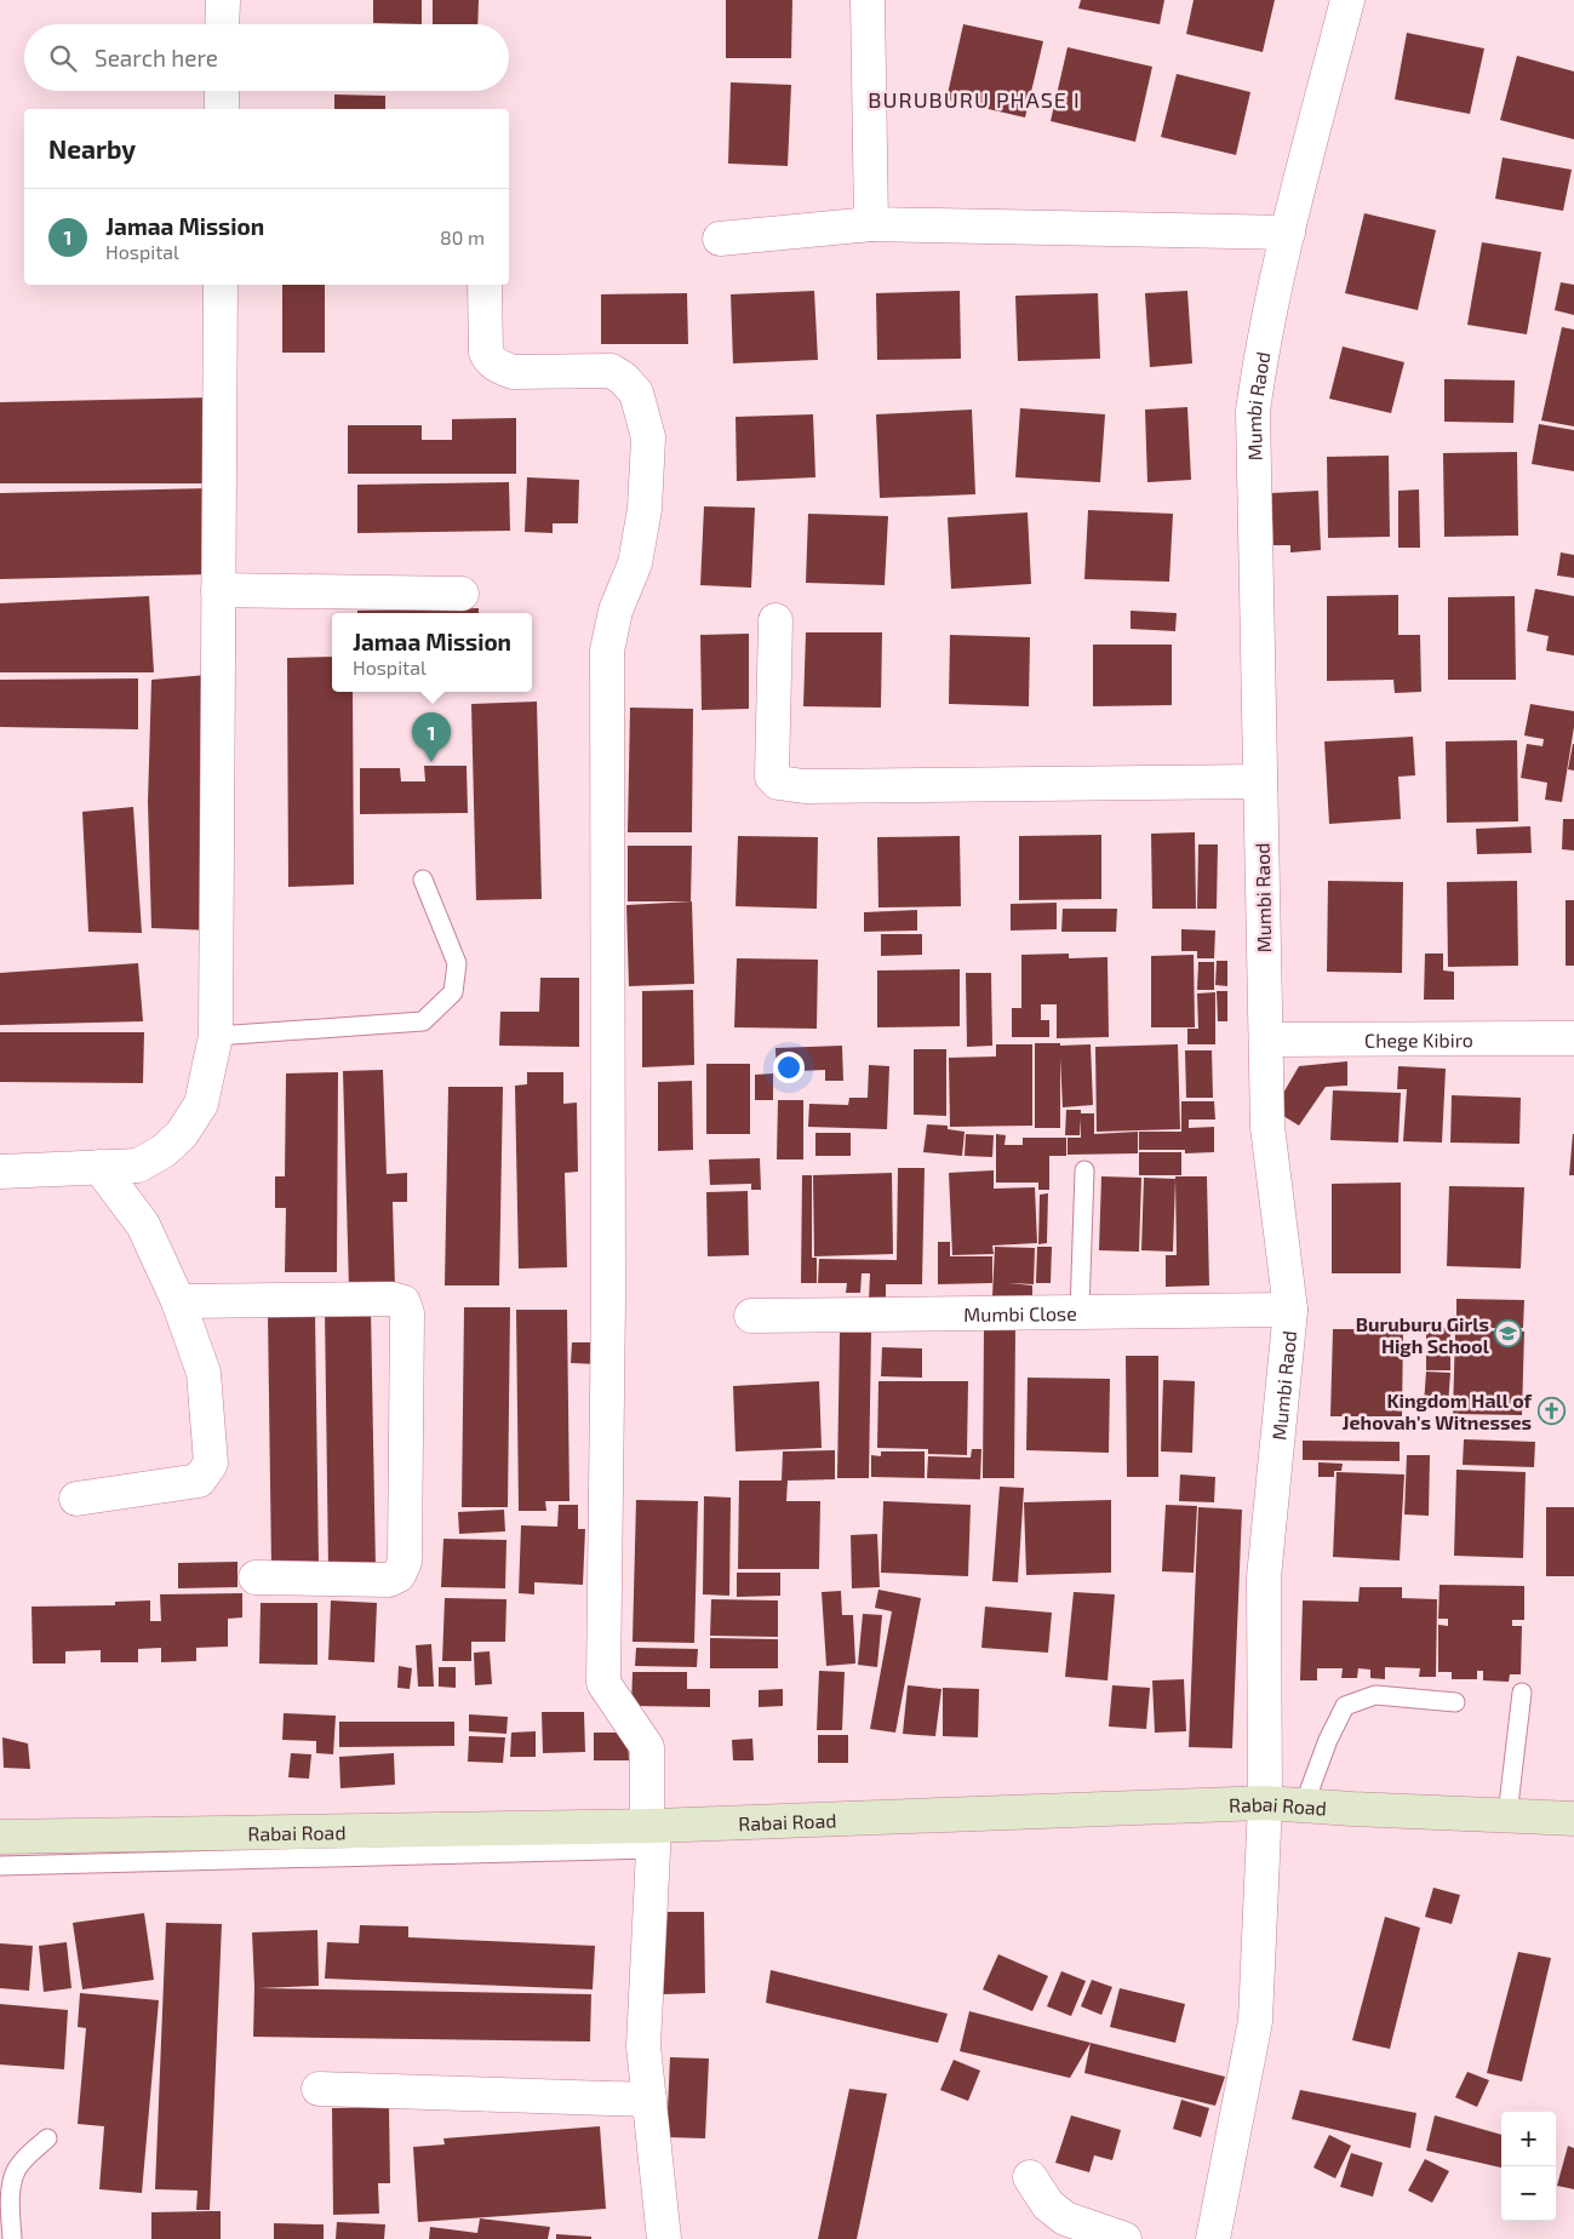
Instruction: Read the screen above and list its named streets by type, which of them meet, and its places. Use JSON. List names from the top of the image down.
{
  "streets": {
    "main road": ["Rabai Road"],
    "street": ["Mumbi Raod", "Chege Kibiro", "Mumbi Close"]
  },
  "crossings": [
    ["Mumbi Raod", "Chege Kibiro"],
    ["Mumbi Raod", "Mumbi Close"],
    ["Mumbi Raod", "Rabai Road"]
  ],
  "districts": ["BURUBURU PHASE I"],
  "places": {
    "school or university": ["Buruburu Girls High School"],
    "church": ["Kingdom Hall of Jehovah's Witnesses"]
  },
  "page": {
    "search": "Search here",
    "heading": "Nearby",
    "list": [
      {
        "mark": "1",
        "name": "Jamaa Mission",
        "note": "Hospital",
        "value": "80 m"
      }
    ],
    "popup": ["Jamaa Mission", "Hospital"],
    "pins": "1",
    "map_buttons": ["+", "−"]
  }
}
